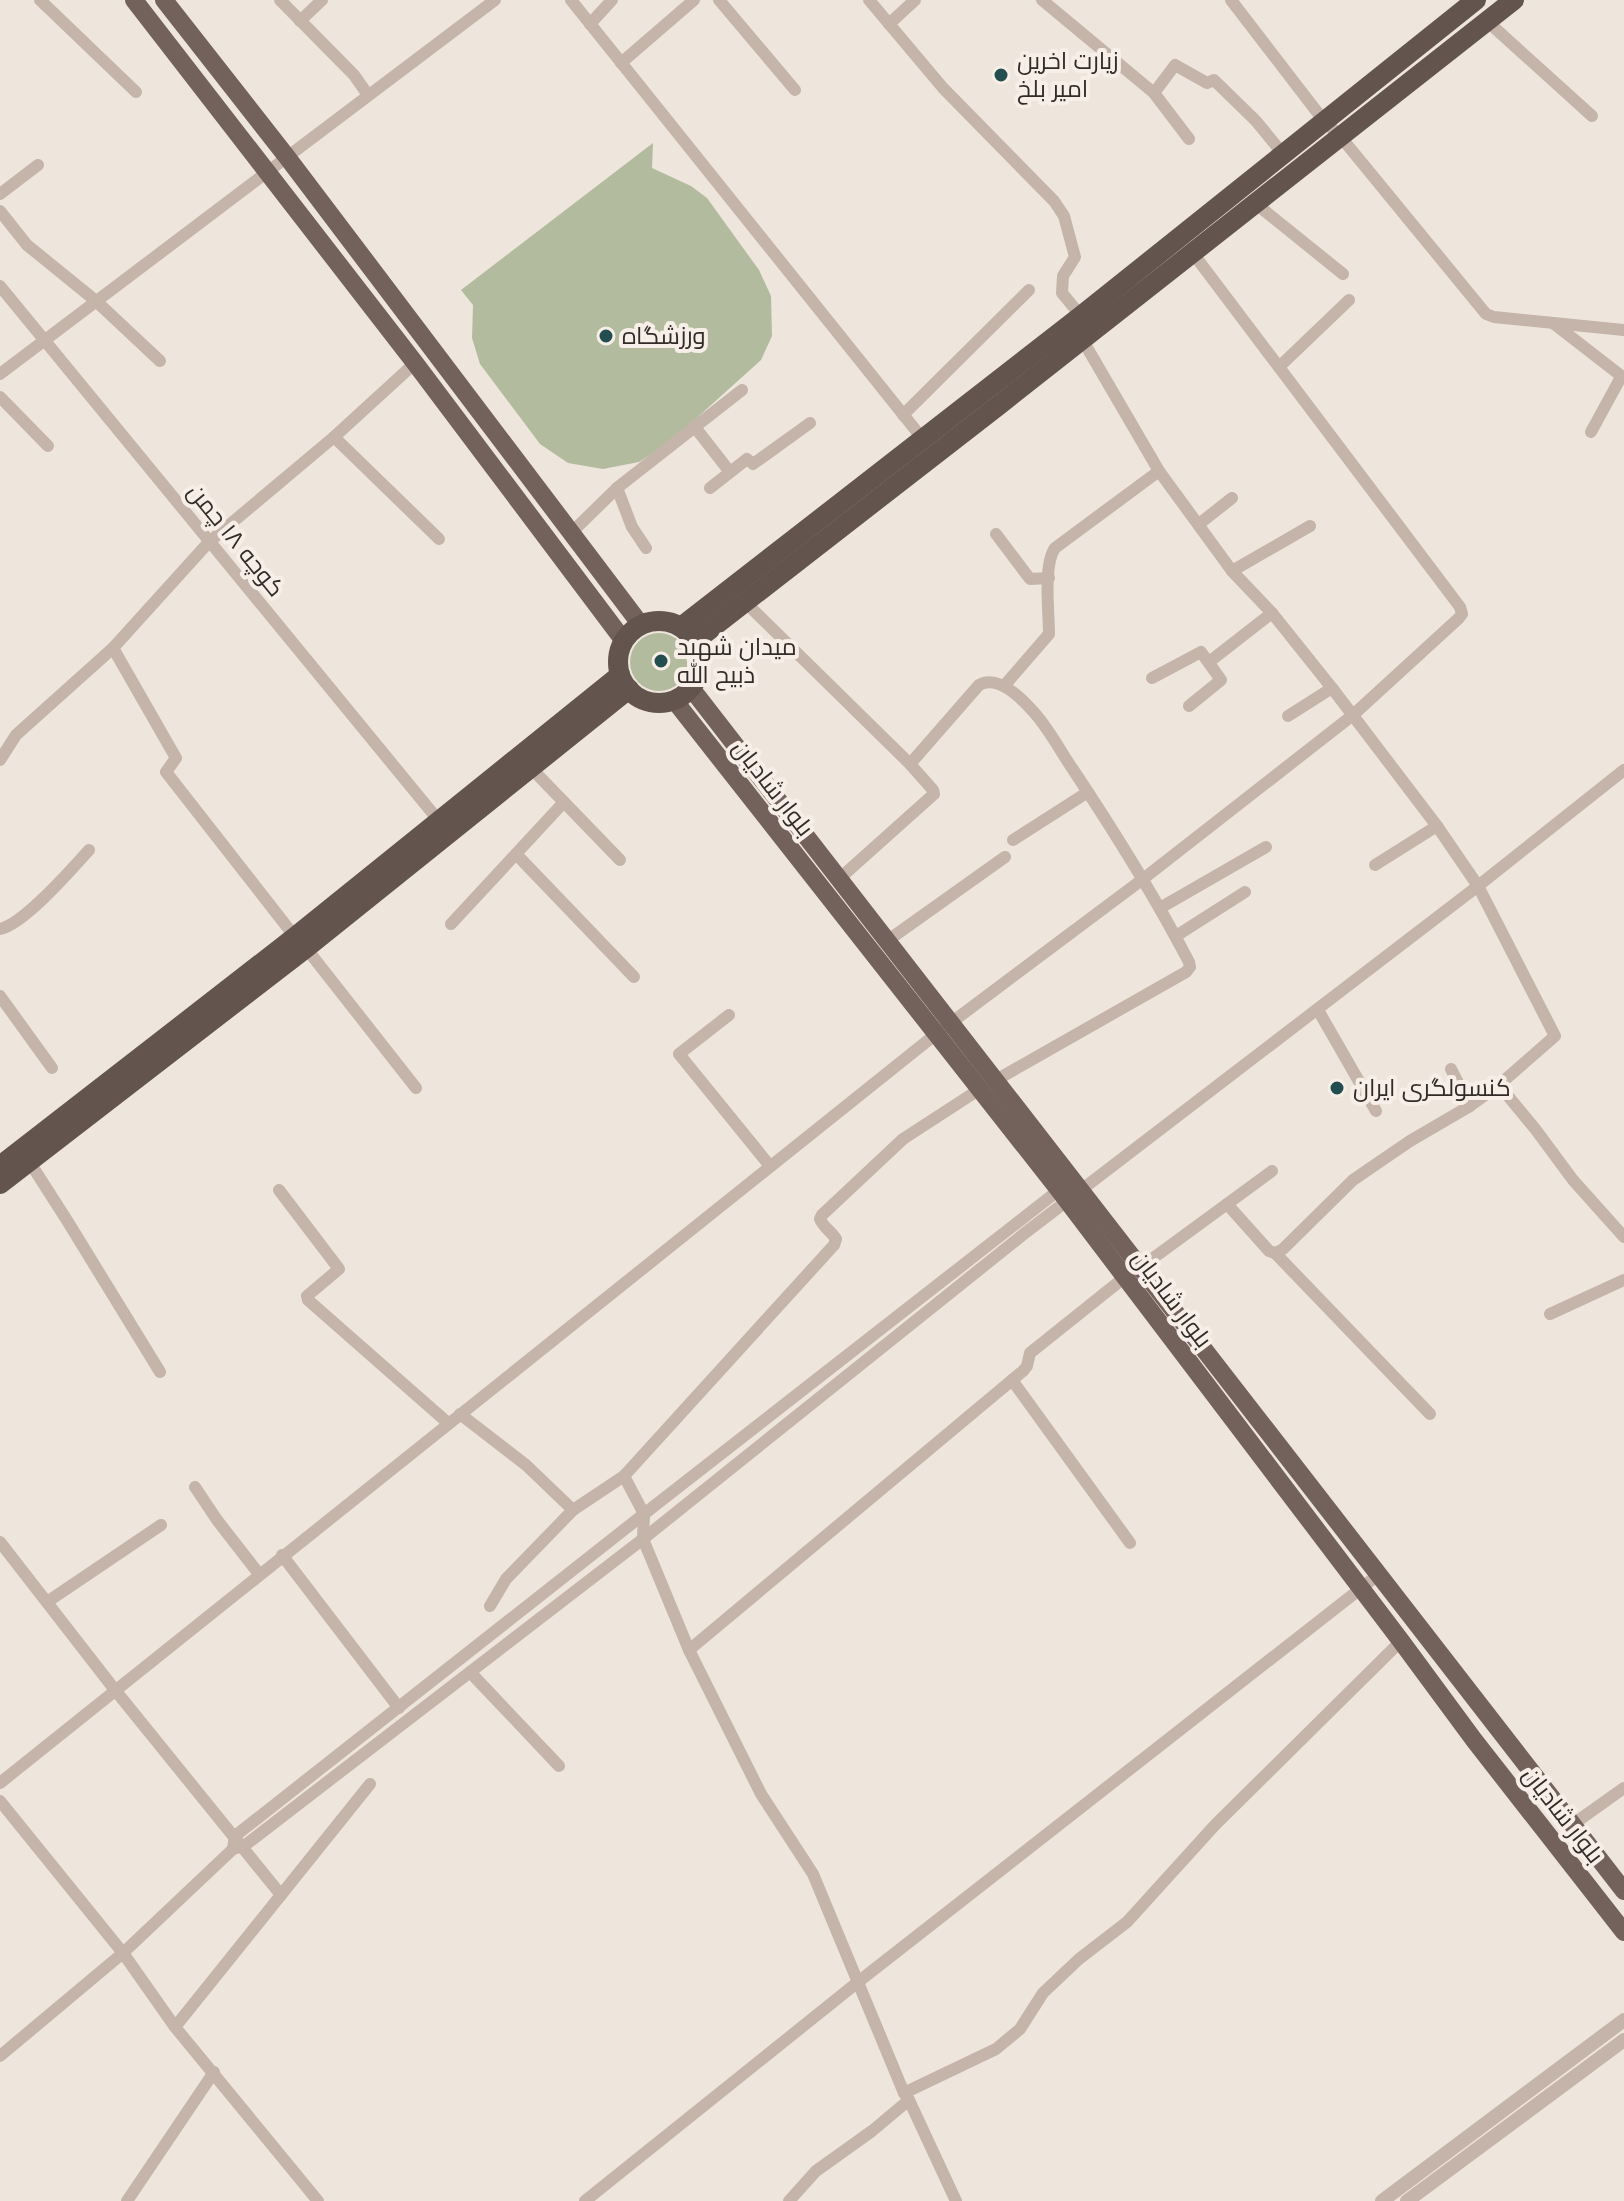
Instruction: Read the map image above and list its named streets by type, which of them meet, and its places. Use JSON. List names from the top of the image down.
{
  "streets": {
    "main road": ["بلوار شادیان"],
    "street": ["كوچه ١٨ چمن"]
  },
  "places": [
    "زیارت اخرین امیر بلخ",
    "ورزشگاه",
    "میدان شهید ذبیح الله",
    "کنسولگری ایران"
  ]
}
